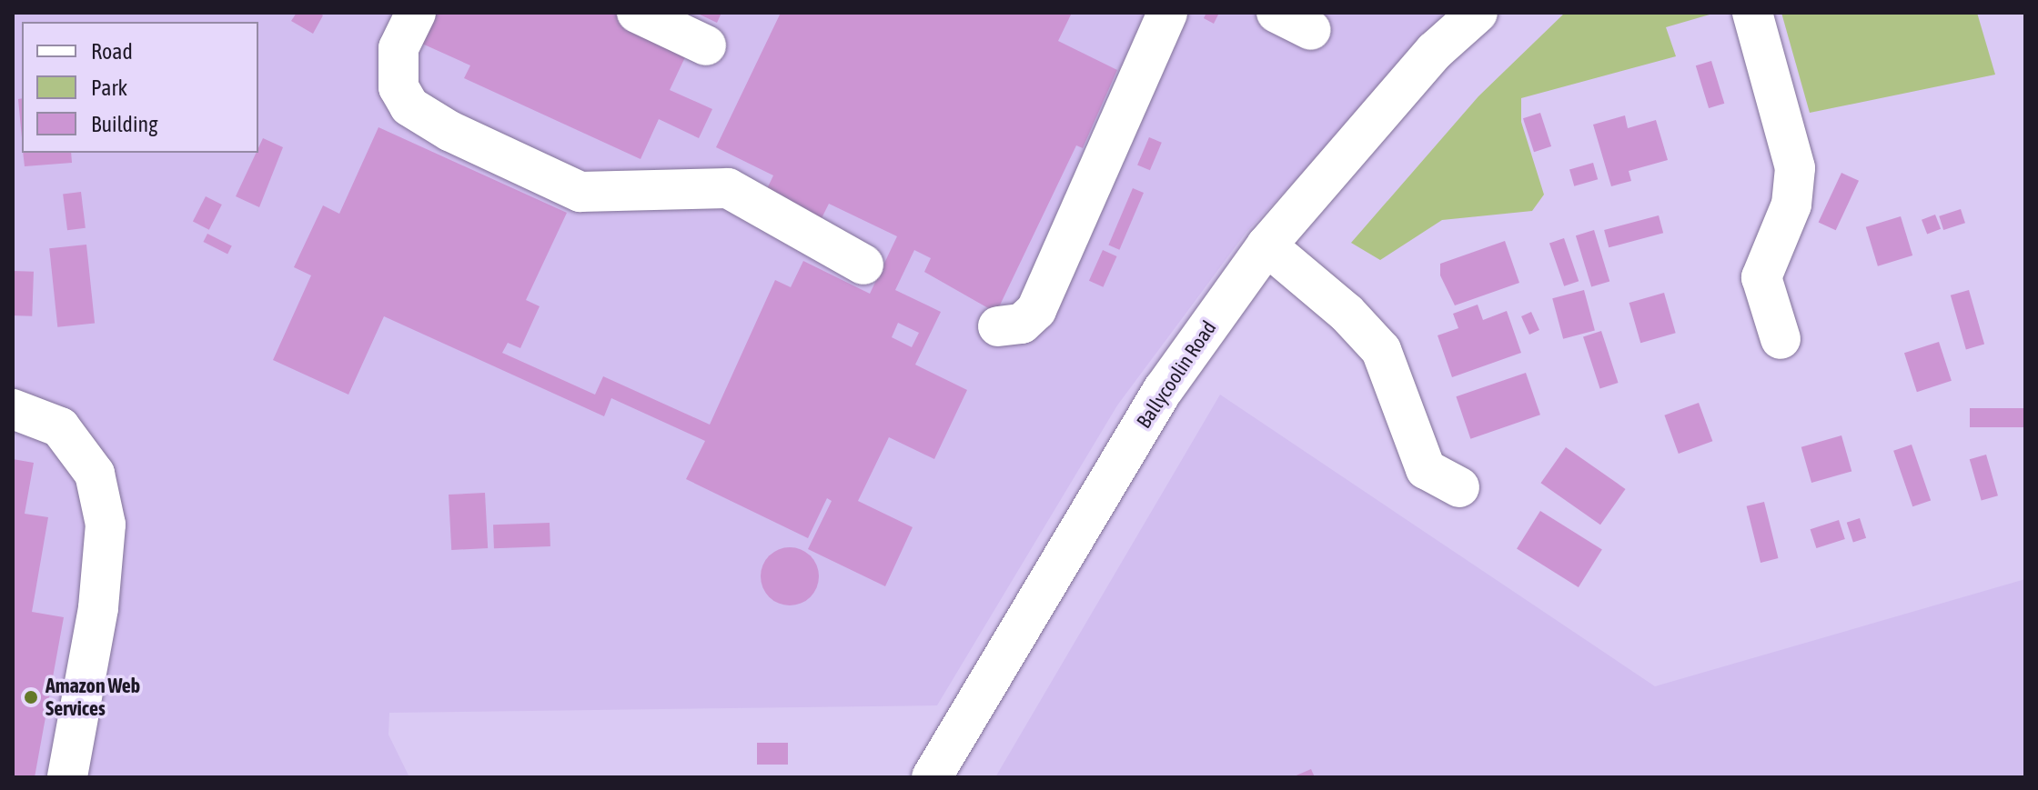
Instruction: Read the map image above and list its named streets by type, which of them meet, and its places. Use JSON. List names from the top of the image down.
{
  "streets": {
    "main road": ["Ballycoolin Road"]
  },
  "places": ["Amazon Web Services"],
  "legend": ["Road", "Park", "Building"]
}
